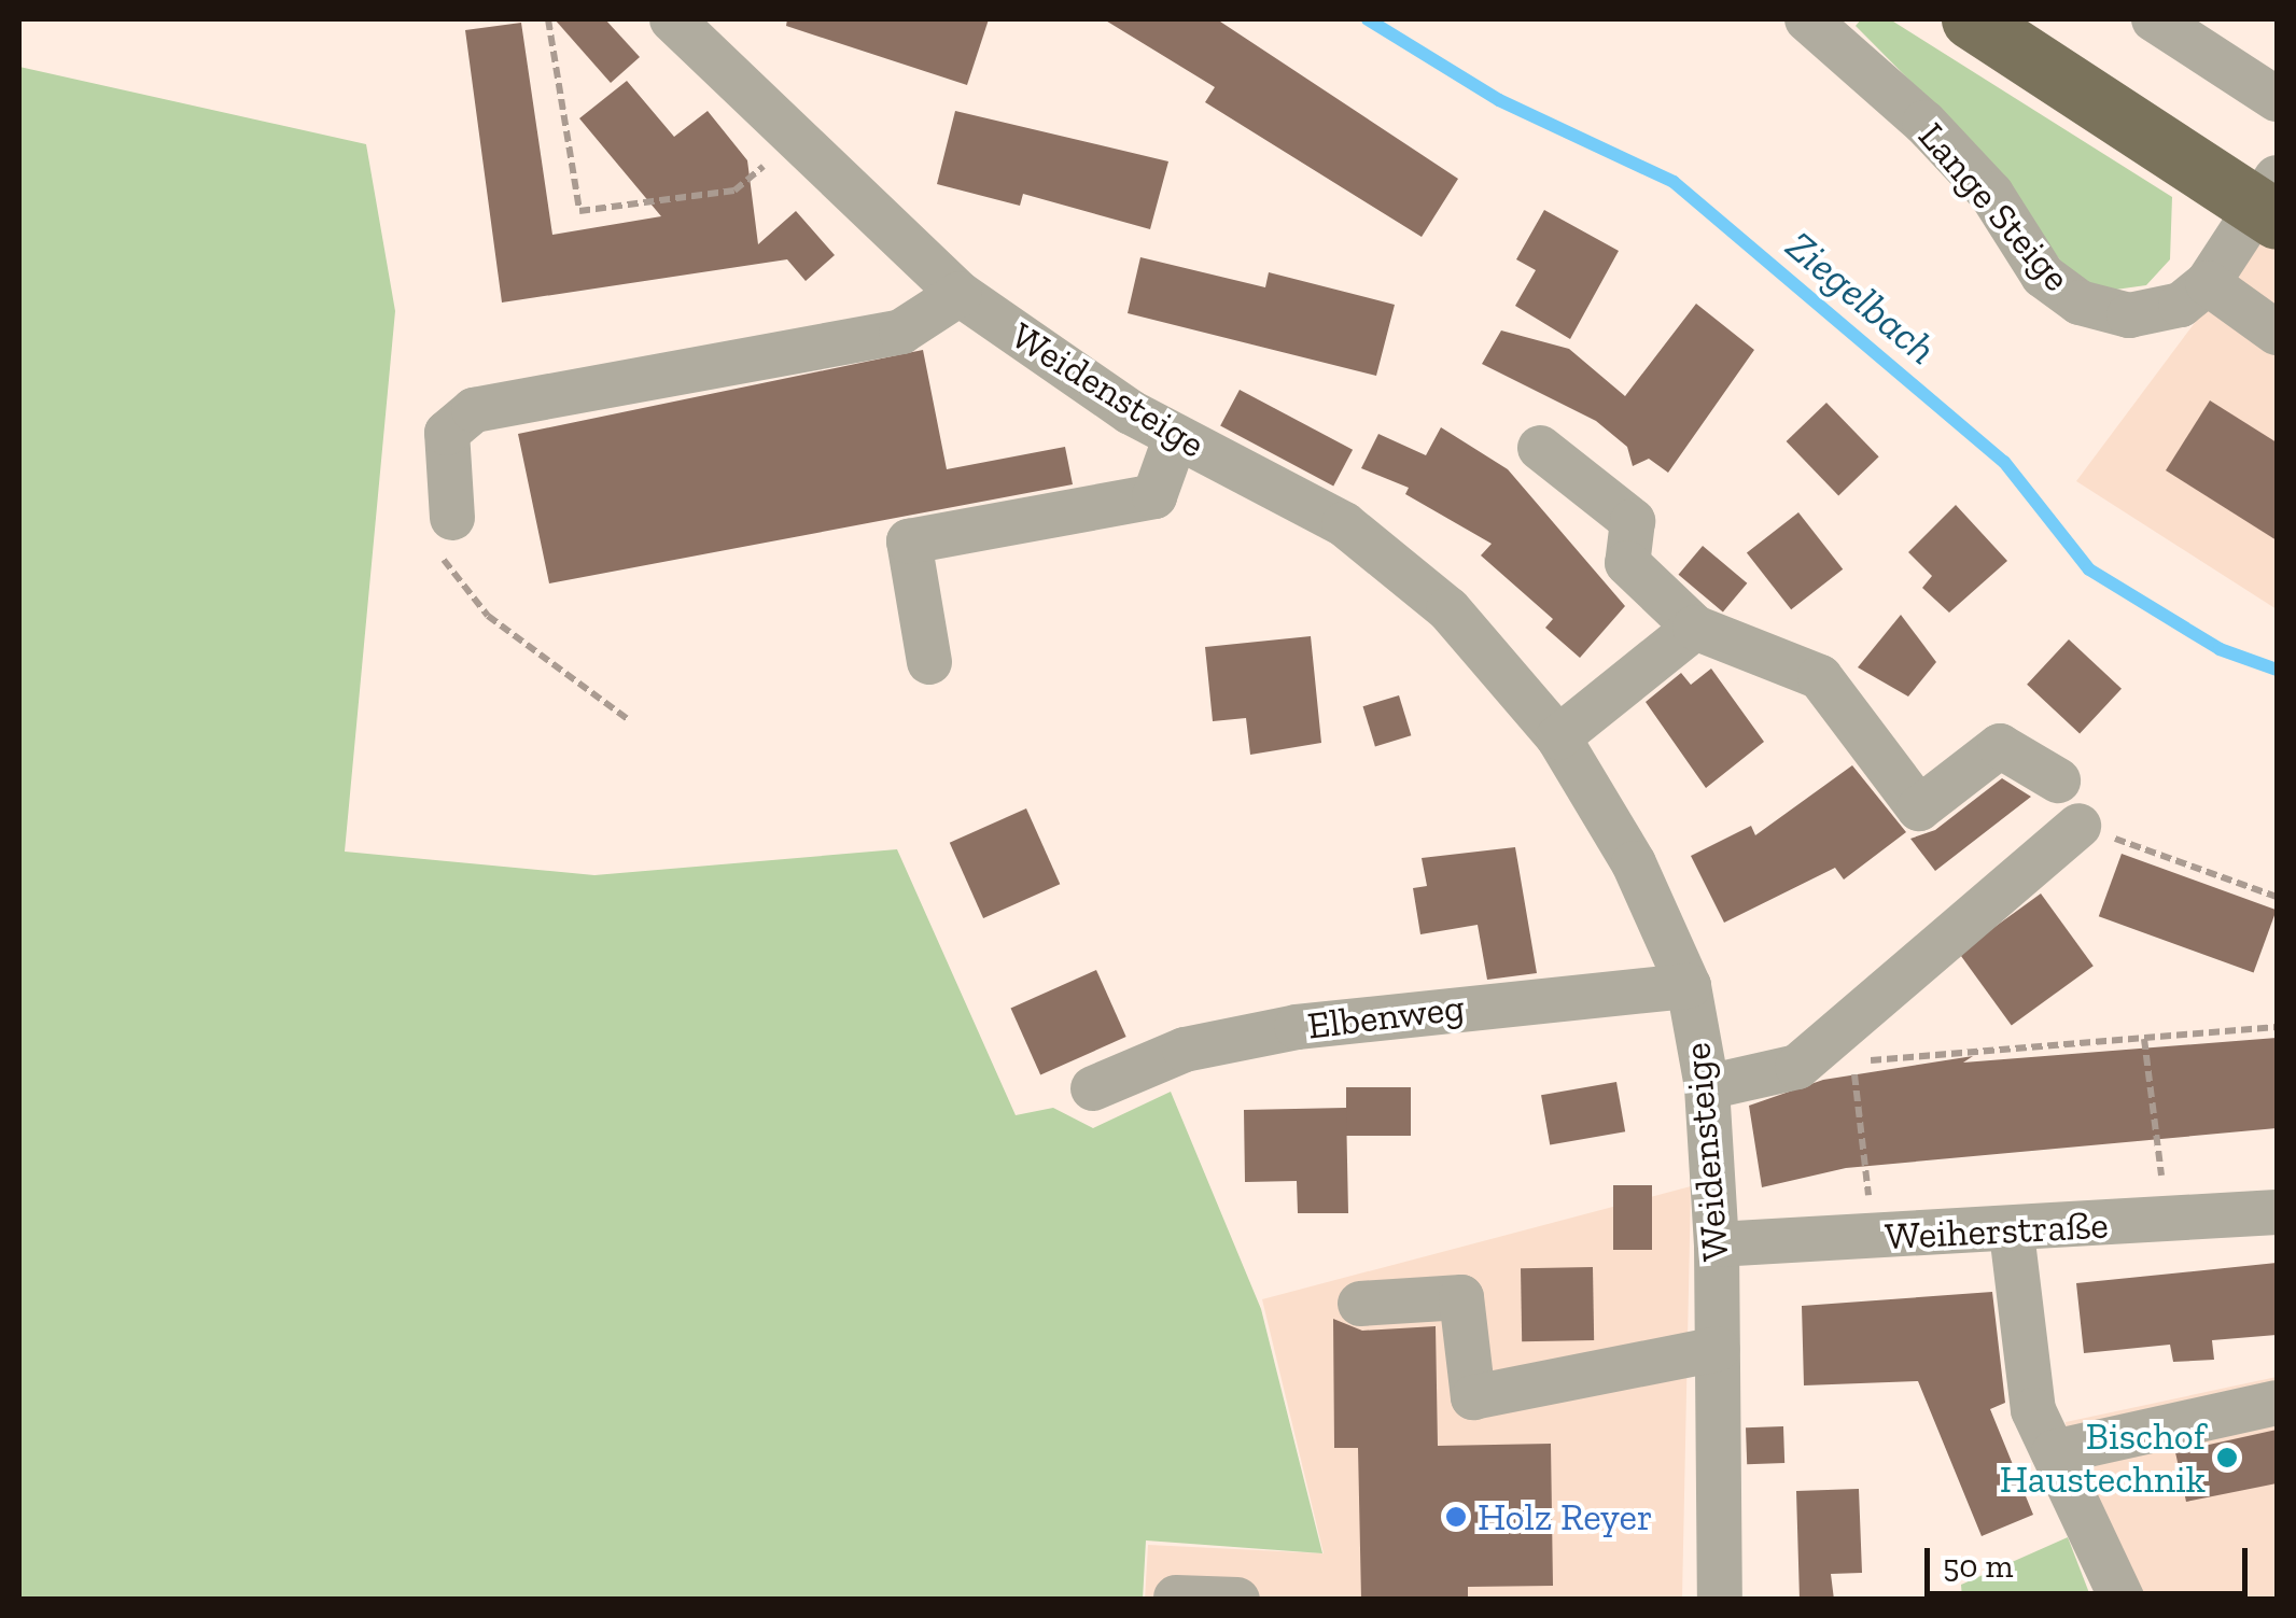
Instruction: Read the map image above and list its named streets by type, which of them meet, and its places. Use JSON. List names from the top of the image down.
{
  "streets": {
    "street": [
      "Lange Steige",
      "Weidensteige",
      "Elbenweg",
      "Weiherstraße"
    ]
  },
  "crossings": [
    ["Weidensteige", "Elbenweg"],
    ["Weidensteige", "Weiherstraße"]
  ],
  "water": ["Ziegelbach"],
  "places": ["Bischof Haustechnik", "Holz Reyer"],
  "scale_bar": "50 m"
}
